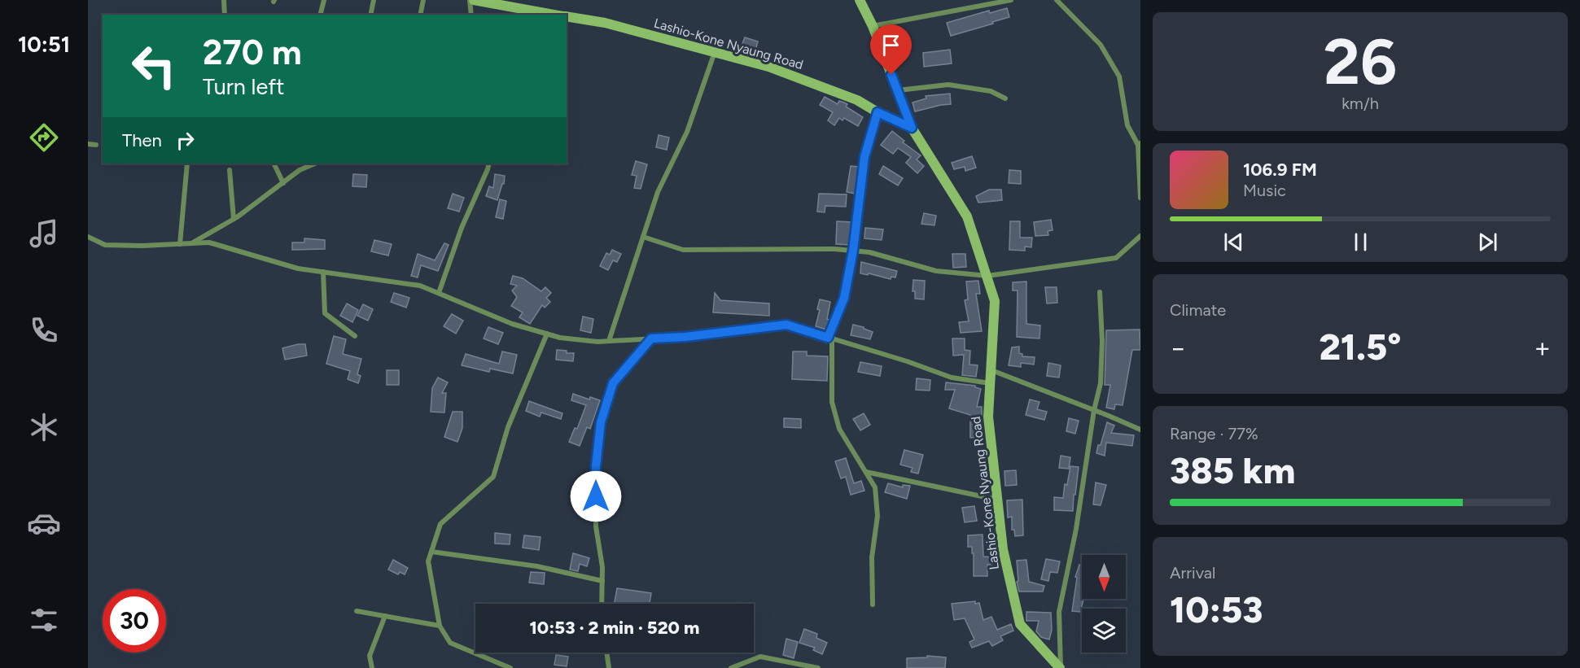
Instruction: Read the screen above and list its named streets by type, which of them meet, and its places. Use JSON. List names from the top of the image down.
{
  "streets": {
    "main road": ["Lashio-Kone Nyaung Road"]
  },
  "north": "bottom",
  "page": {
    "tabs": "10:51",
    "tile": [
      ["26", "km/h"],
      "Climate",
      ["Range · 77%", "385 km"],
      ["Arrival", "10:53"]
    ],
    "turn": ["270 m", "Turn left"],
    "then": "Then",
    "song": ["106.9 FM", "Music"],
    "heat": ["−", "21.5°", "+"],
    "limit": "30",
    "trip": "10:53 · 2 min · 520 m"
  }
}
